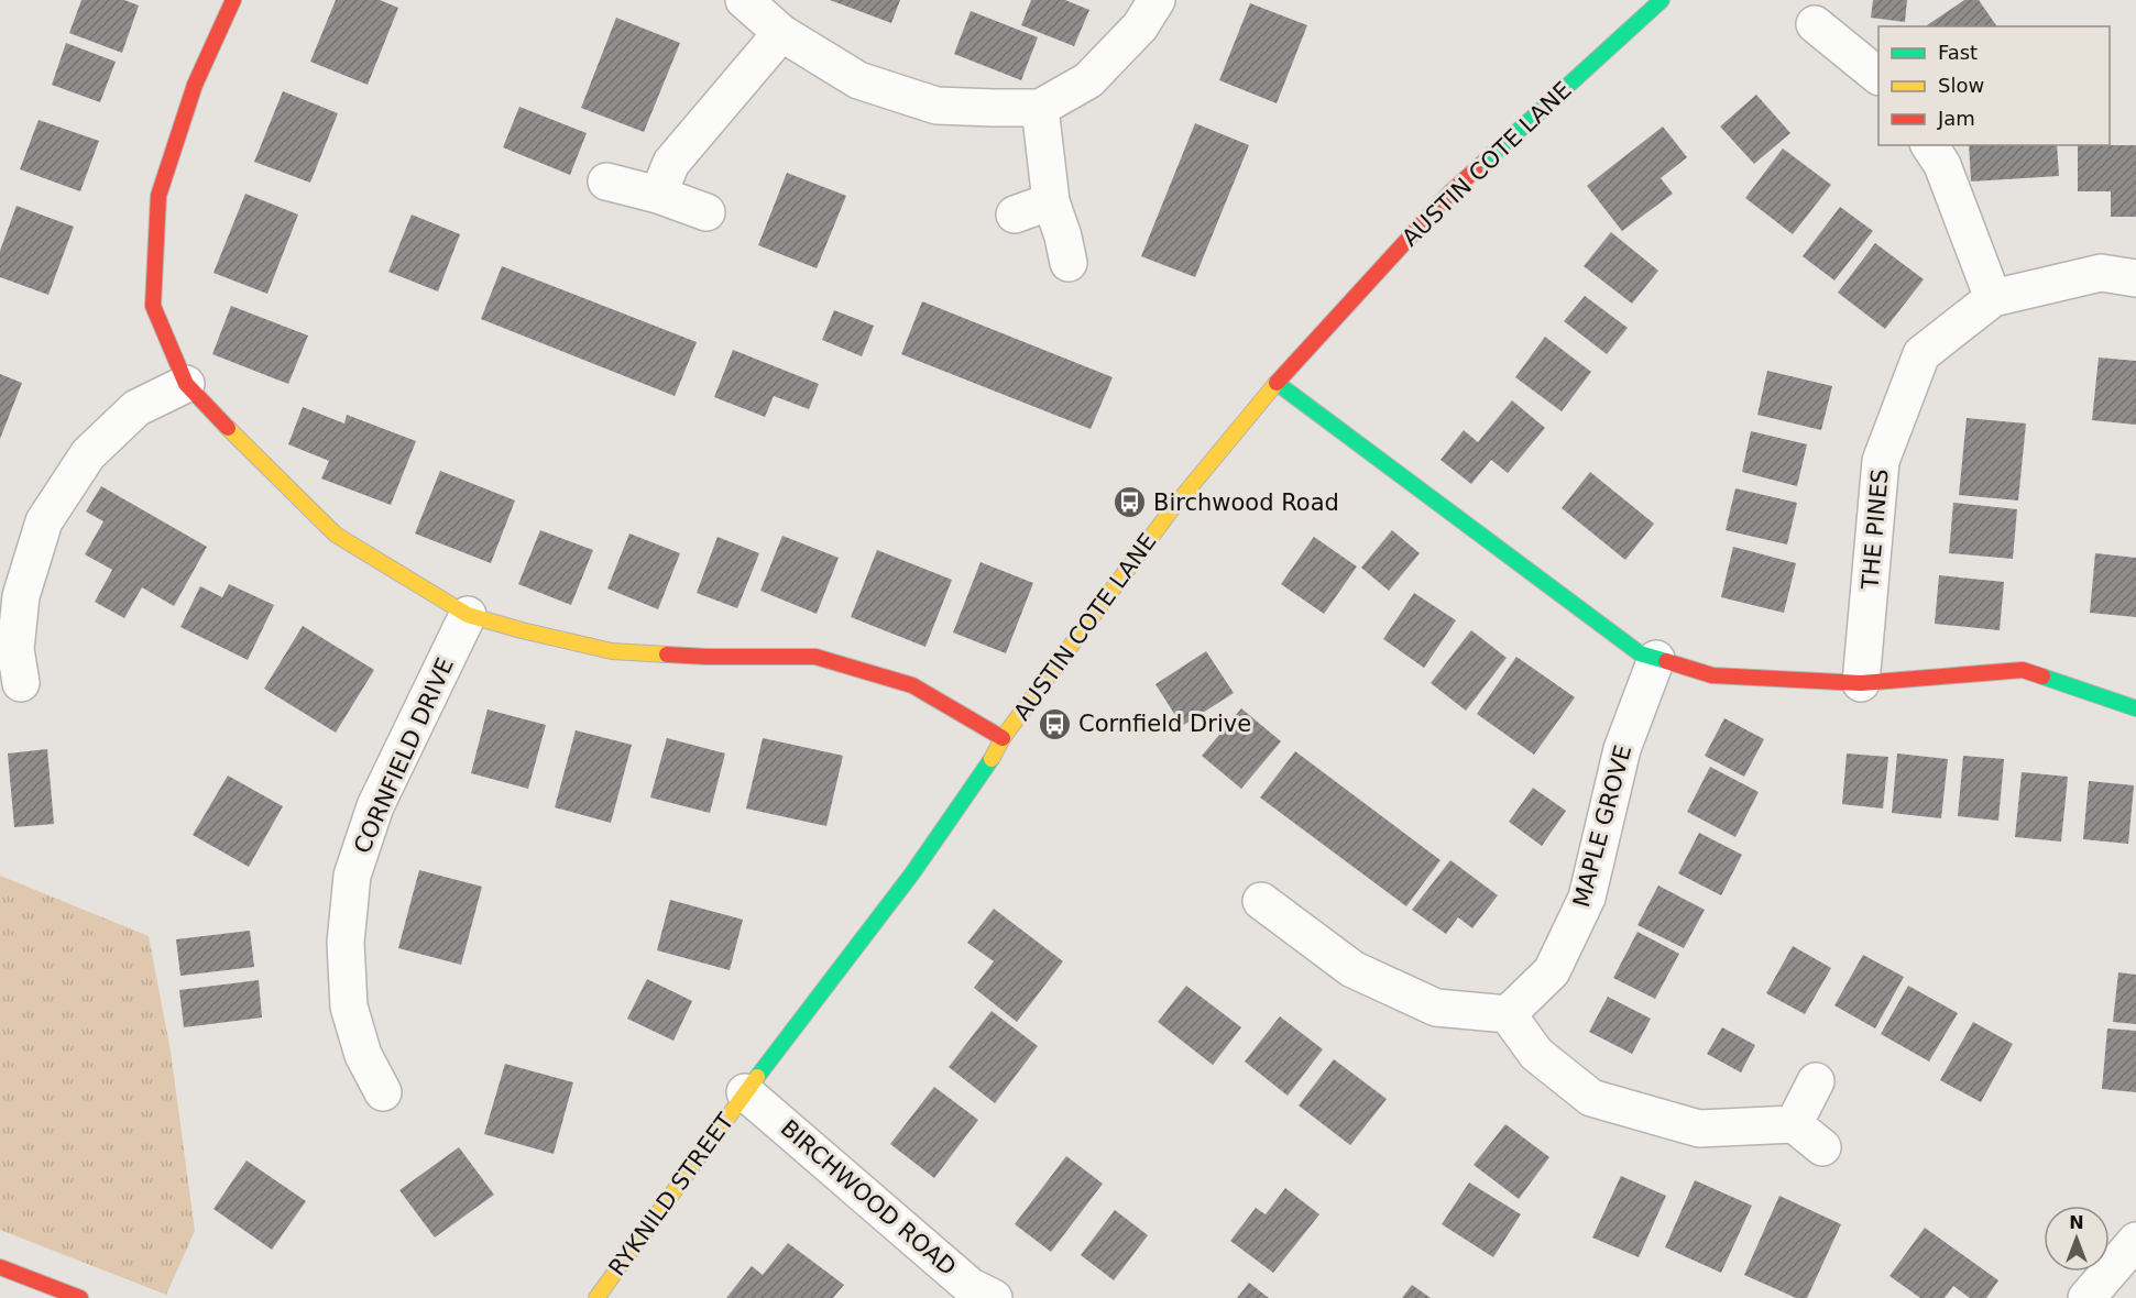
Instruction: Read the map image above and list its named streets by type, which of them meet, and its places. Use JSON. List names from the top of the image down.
{
  "streets": {
    "street": [
      "AUSTIN COTE LANE",
      "THE PINES",
      "CORNFIELD DRIVE",
      "MAPLE GROVE",
      "RYKNILD STREET",
      "BIRCHWOOD ROAD"
    ]
  },
  "crossings": [
    ["AUSTIN COTE LANE", "RYKNILD STREET"],
    ["AUSTIN COTE LANE", "BIRCHWOOD ROAD"],
    ["RYKNILD STREET", "BIRCHWOOD ROAD"]
  ],
  "places": {
    "bus stop": ["Birchwood Road", "Cornfield Drive"]
  },
  "legend": ["Fast", "Slow", "Jam"],
  "north": "top"
}
